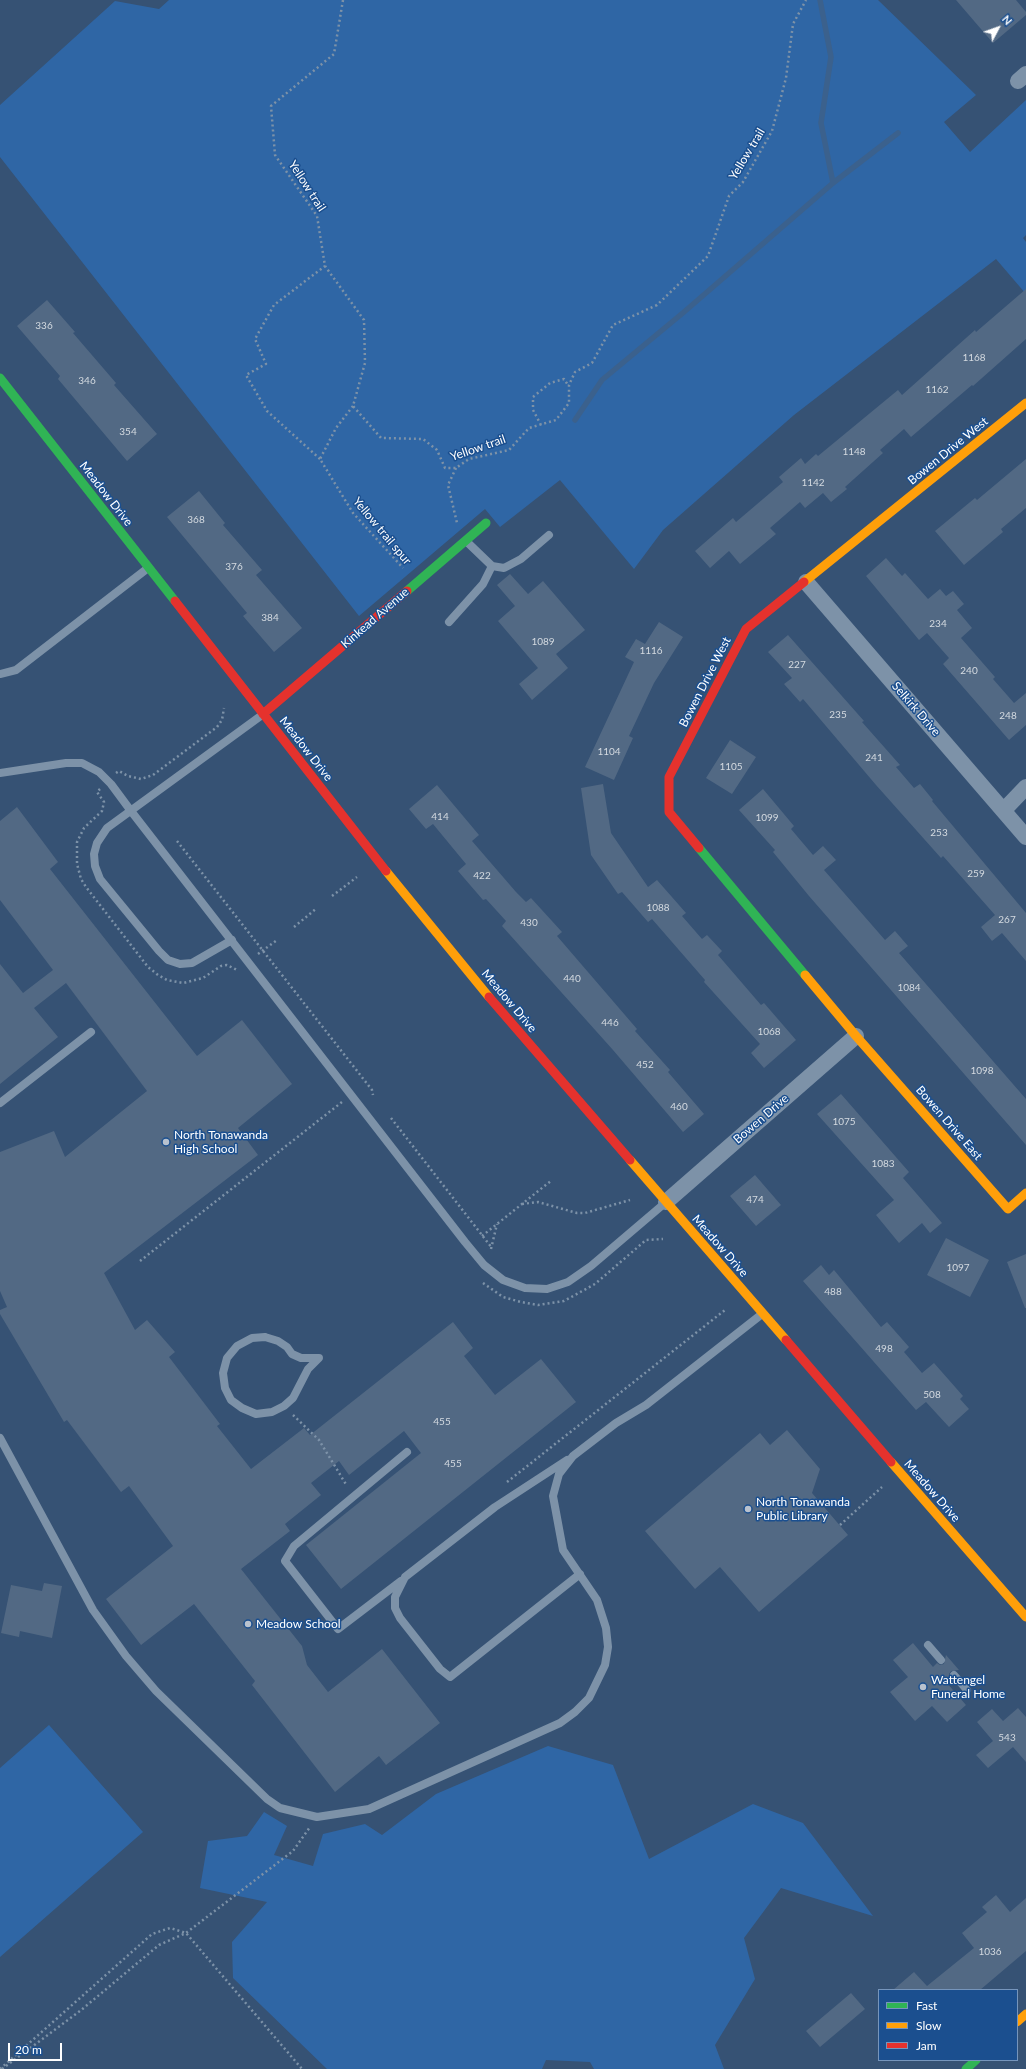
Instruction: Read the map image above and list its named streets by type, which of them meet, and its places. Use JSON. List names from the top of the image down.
{
  "streets": {
    "street": [
      "Bowen Drive West",
      "Meadow Drive",
      "Kinkead Avenue",
      "Selkirk Drive",
      "Bowen Drive",
      "Bowen Drive East"
    ],
    "path": ["Yellow trail", "Yellow trail spur"]
  },
  "crossings": [
    ["Yellow trail", "Yellow trail spur"],
    ["Bowen Drive West", "Selkirk Drive"],
    ["Bowen Drive West", "Bowen Drive"],
    ["Bowen Drive West", "Bowen Drive East"],
    ["Meadow Drive", "Kinkead Avenue"],
    ["Meadow Drive", "Bowen Drive"],
    ["Yellow trail spur", "Kinkead Avenue"],
    ["Bowen Drive", "Bowen Drive East"]
  ],
  "places": [
    "North Tonawanda High School",
    "North Tonawanda Public Library",
    "Meadow School",
    "Wattengel Funeral Home"
  ],
  "house_numbers": [
    "336",
    "1168",
    "346",
    "1162",
    "354",
    "1148",
    "1142",
    "368",
    "376",
    "384",
    "234",
    "1089",
    "1116",
    "227",
    "240",
    "235",
    "248",
    "1104",
    "241",
    "1105",
    "414",
    "1099",
    "253",
    "259",
    "422",
    "1088",
    "267",
    "430",
    "440",
    "1084",
    "446",
    "1068",
    "452",
    "1098",
    "460",
    "1075",
    "1083",
    "474",
    "1097",
    "488",
    "498",
    "508",
    "455",
    "455",
    "543",
    "1036"
  ],
  "legend": ["Fast", "Slow", "Jam"],
  "scale_bar": "20 m",
  "north": "top right"
}
